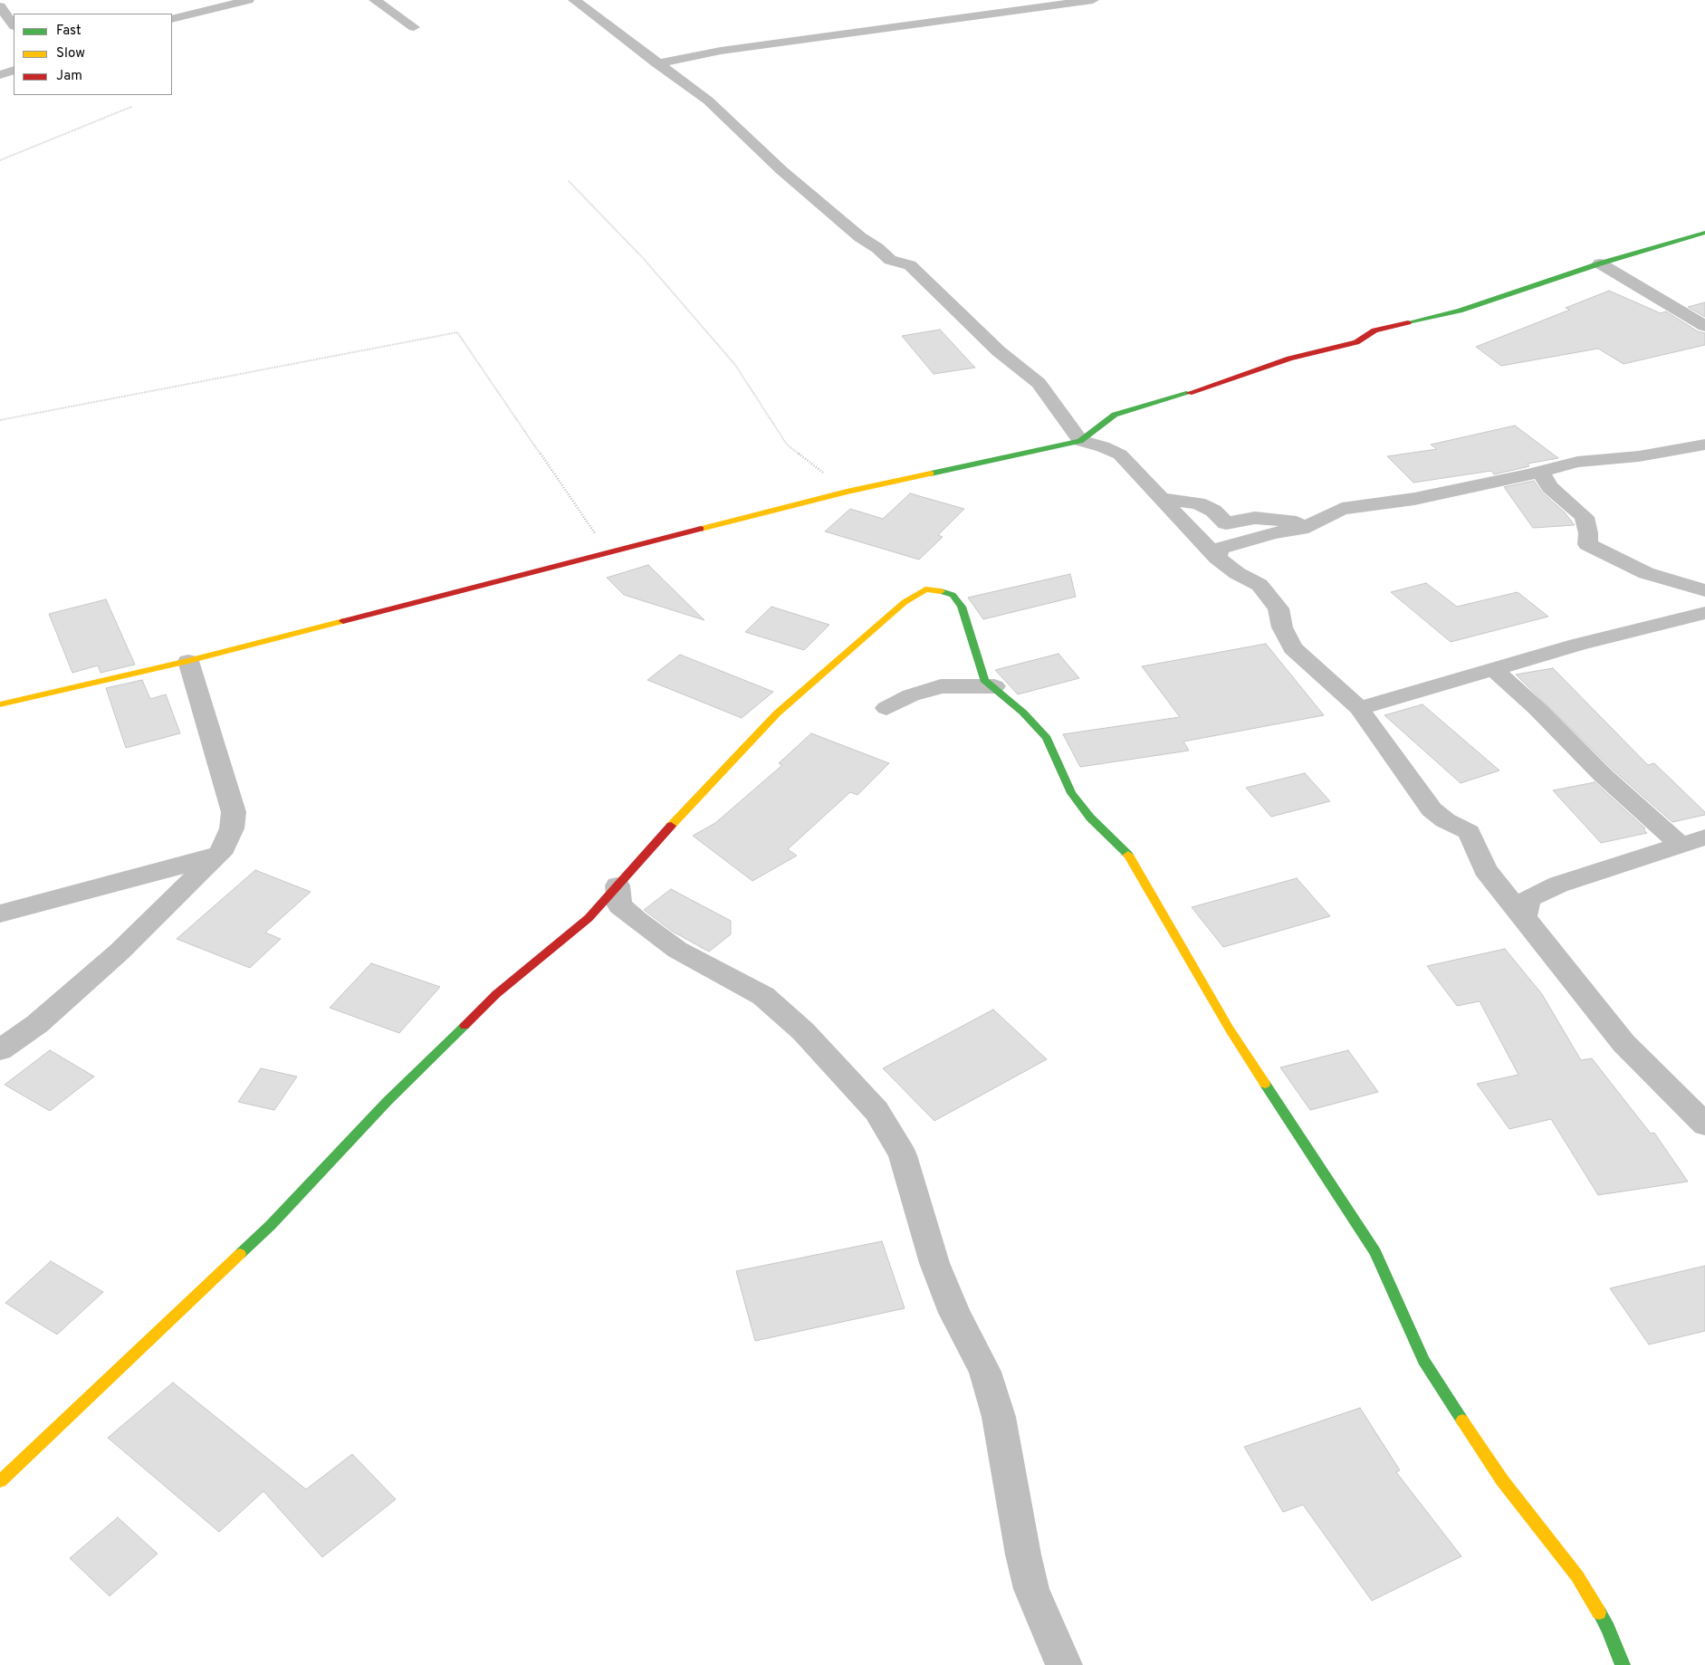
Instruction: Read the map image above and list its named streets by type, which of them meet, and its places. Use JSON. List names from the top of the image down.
{
  "legend": ["Fast", "Slow", "Jam"]
}
